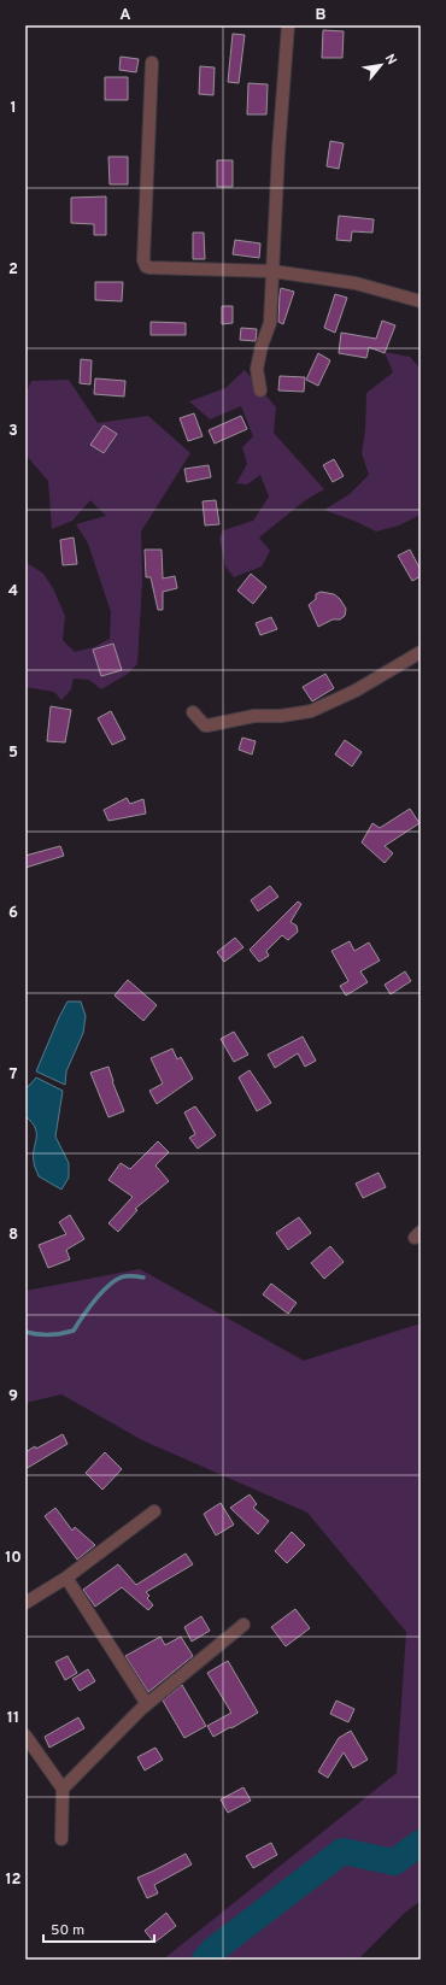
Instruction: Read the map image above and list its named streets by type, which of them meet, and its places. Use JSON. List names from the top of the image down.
{
  "scale_bar": "50 m",
  "north": "top right",
  "grid": {
    "columns": ["A", "B"],
    "rows": [
      "1",
      "2",
      "3",
      "4",
      "5",
      "6",
      "7",
      "8",
      "9",
      "10",
      "11",
      "12"
    ]
  }
}
